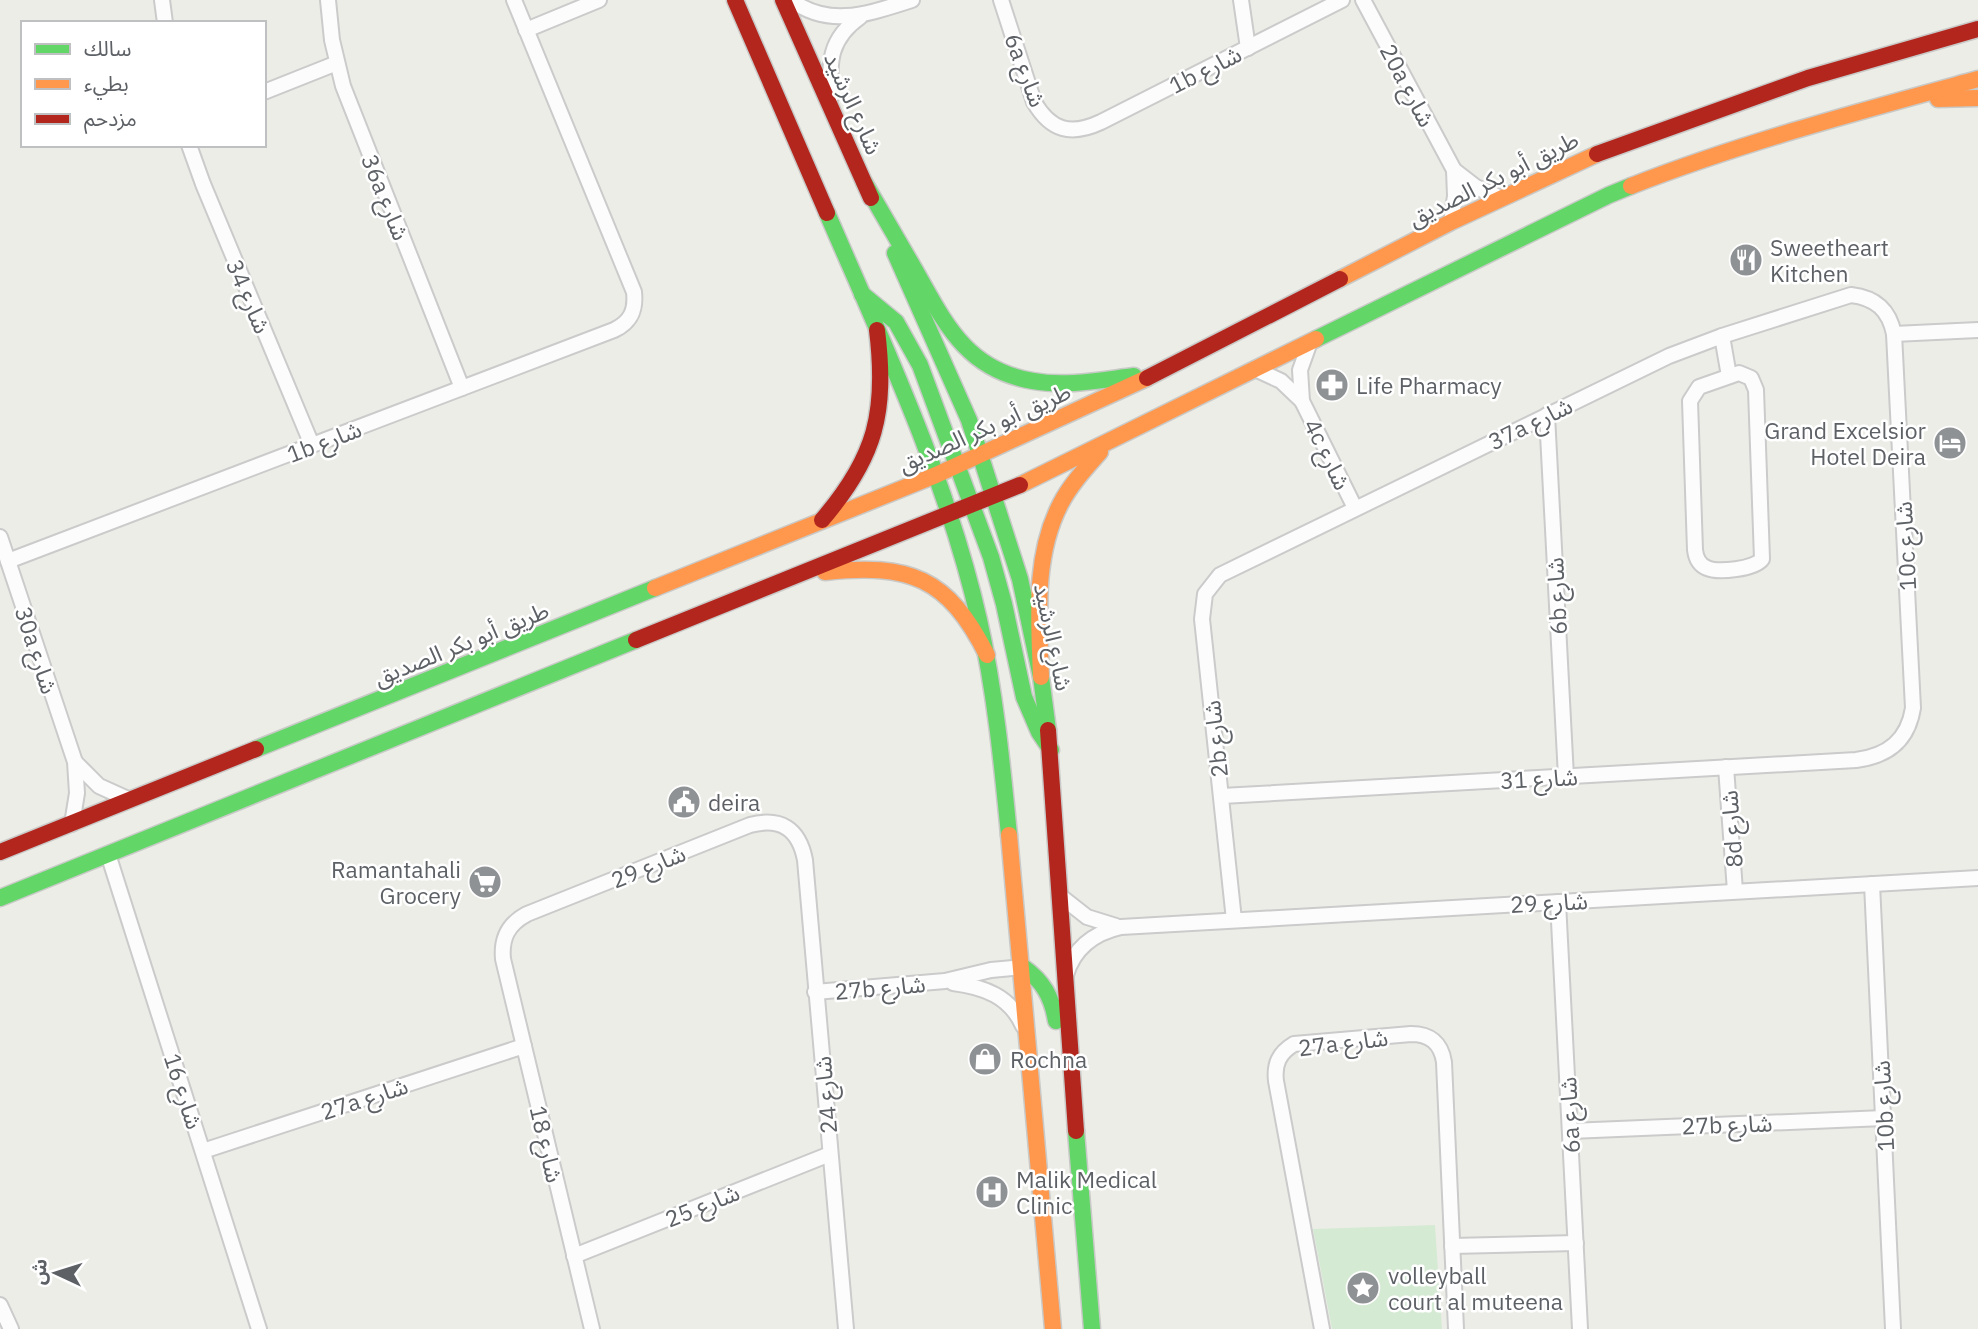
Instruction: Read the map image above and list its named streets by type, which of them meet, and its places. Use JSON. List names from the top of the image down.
{
  "streets": {
    "main road": ["شارع الرشيد", "طريق أبو بكر الصديق"],
    "street": [
      "1b شارع",
      "6a شارع",
      "20a شارع",
      "36a شارع",
      "شارع 34",
      "37a شارع",
      "4c شارع",
      "10c شارع",
      "6b شارع",
      "30a شارع",
      "2b شارع",
      "شارع 31",
      "8d شارع",
      "شارع 29",
      "27b شارع",
      "27a شارع",
      "شارع 16",
      "شارع 24",
      "10b شارع",
      "شارع 18",
      "شارع 25"
    ]
  },
  "crossings": [
    ["1b شارع", "6a شارع"],
    ["1b شارع", "36a شارع"],
    ["1b شارع", "شارع 34"],
    ["1b شارع", "30a شارع"],
    ["6a شارع", "شارع 29"],
    ["6a شارع", "27b شارع"],
    ["20a شارع", "طريق أبو بكر الصديق"],
    ["شارع الرشيد", "طريق أبو بكر الصديق"],
    ["شارع الرشيد", "شارع 29"],
    ["طريق أبو بكر الصديق", "30a شارع"],
    ["37a شارع", "4c شارع"],
    ["37a شارع", "10c شارع"],
    ["37a شارع", "6b شارع"],
    ["37a شارع", "2b شارع"],
    ["10c شارع", "شارع 31"],
    ["6b شارع", "شارع 31"],
    ["2b شارع", "شارع 31"],
    ["2b شارع", "شارع 29"],
    ["شارع 31", "8d شارع"],
    ["8d شارع", "شارع 29"],
    ["شارع 29", "شارع 24"],
    ["شارع 29", "10b شارع"],
    ["شارع 29", "شارع 18"],
    ["27b شارع", "شارع 24"],
    ["27b شارع", "10b شارع"],
    ["27a شارع", "شارع 16"],
    ["27a شارع", "شارع 18"],
    ["شارع 24", "شارع 25"],
    ["شارع 18", "شارع 25"]
  ],
  "places": {
    "restaurant": ["Sweetheart Kitchen"],
    "pharmacy": ["Life Pharmacy"],
    "hotel": ["Grand Excelsior Hotel Deira"],
    "public building": ["deira"],
    "supermarket": ["Ramantahali Grocery"],
    "shop": ["Rochna"],
    "hospital": ["Malik Medical Clinic"],
    "place": ["volleyball court al muteena"]
  },
  "legend": ["سالك", "بطيء", "مزدحم"],
  "north": "left"
}
